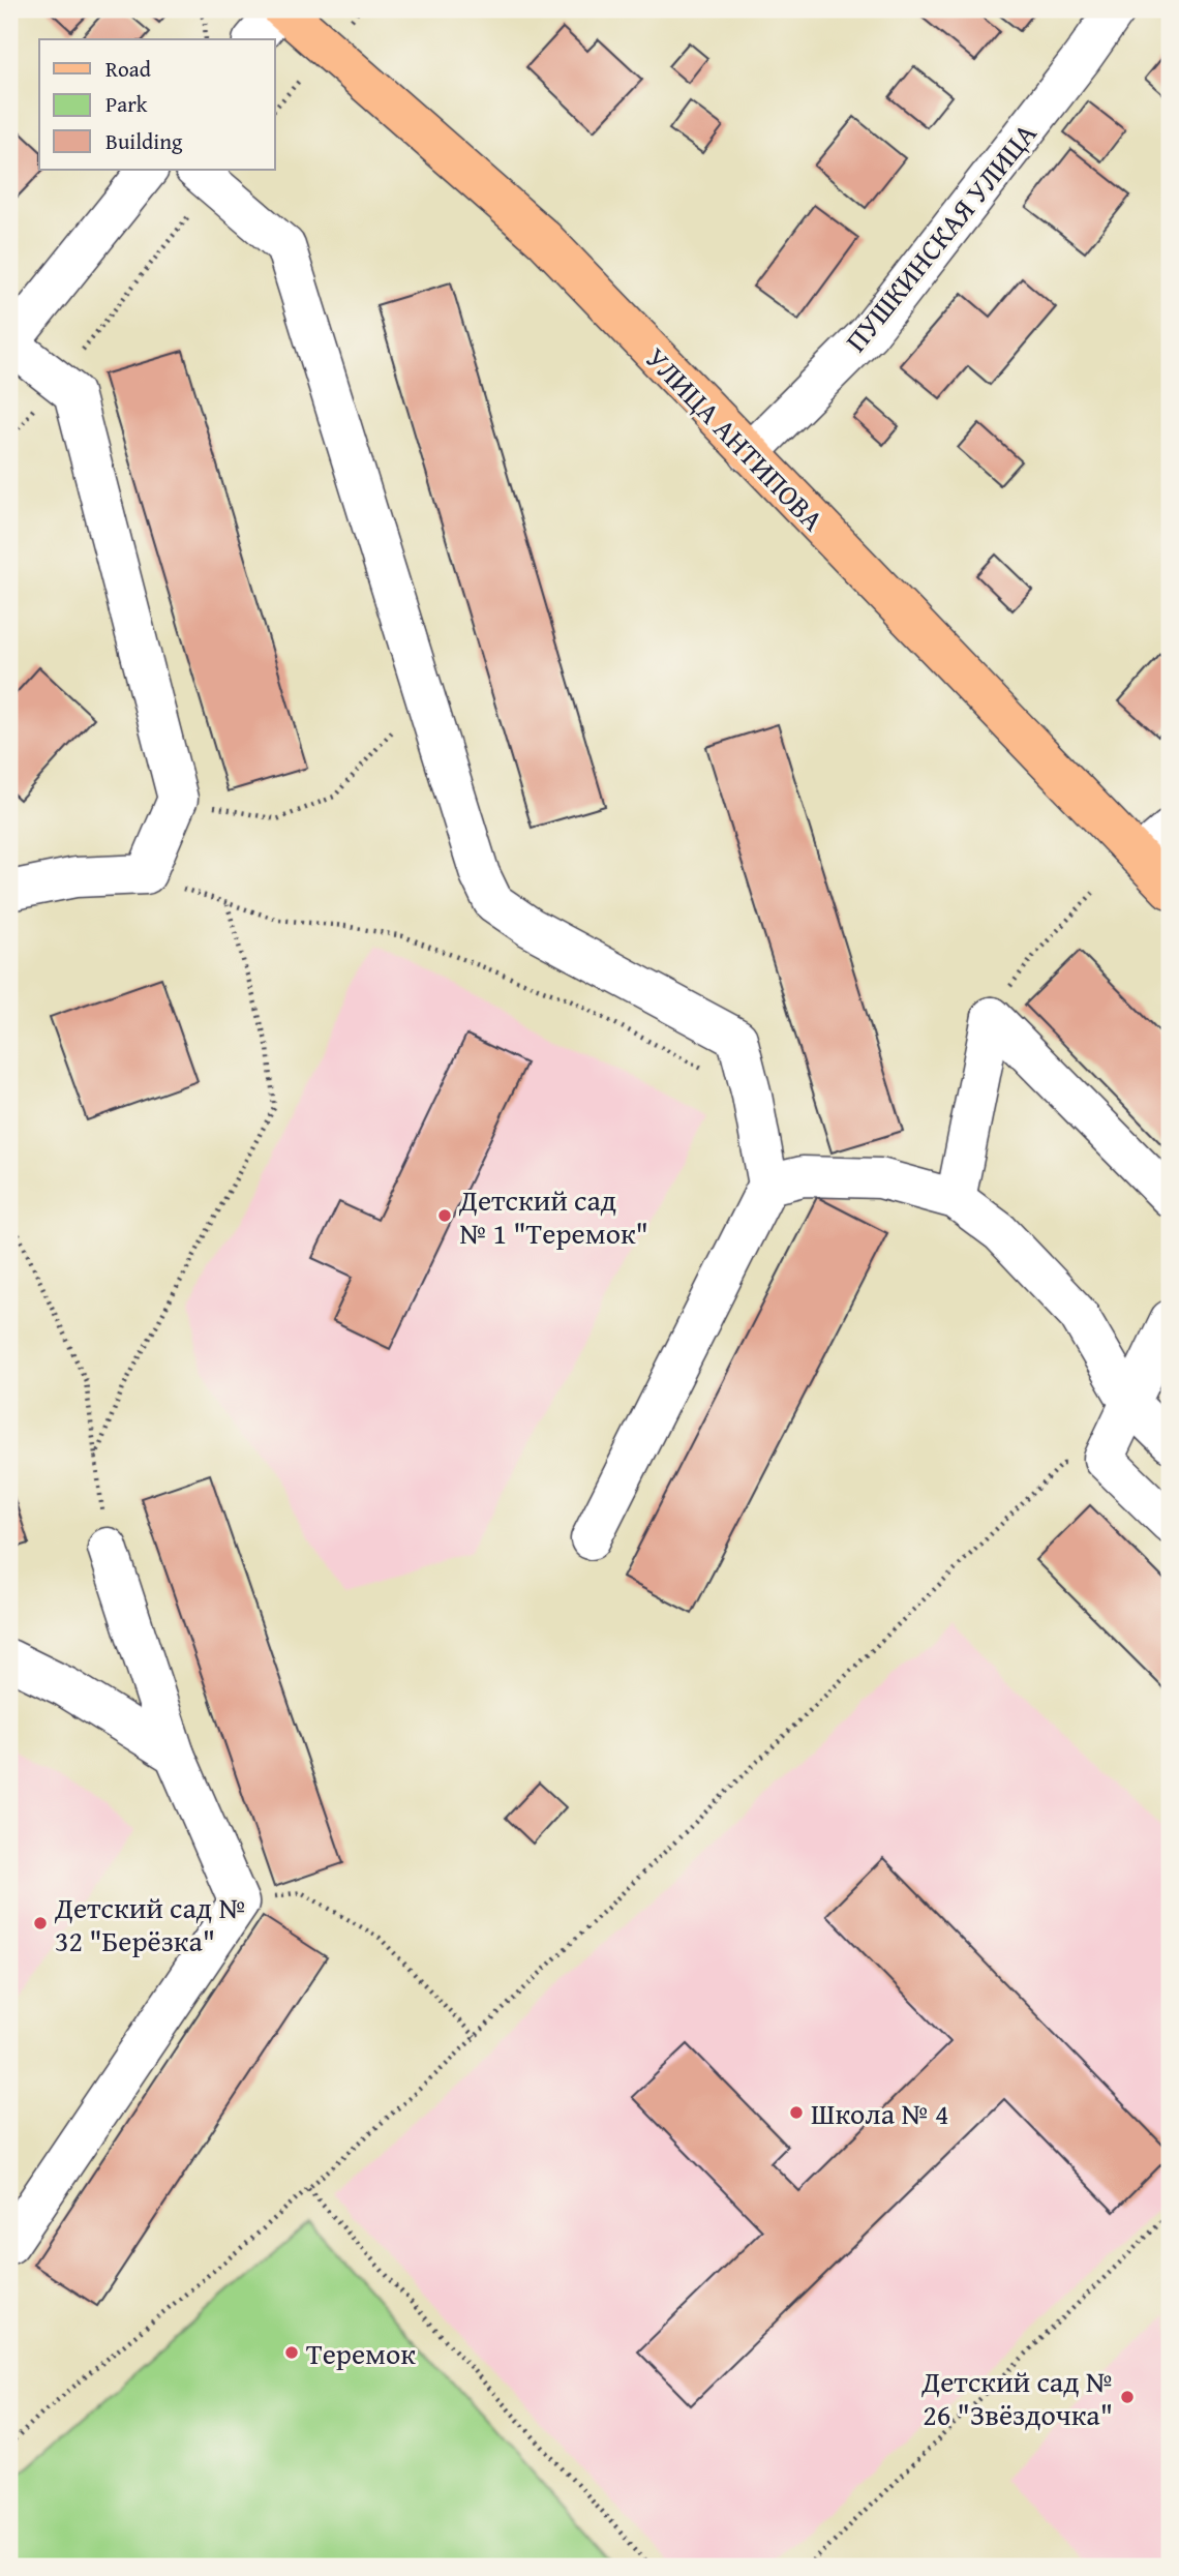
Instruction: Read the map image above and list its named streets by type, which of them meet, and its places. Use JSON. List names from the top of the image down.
{
  "streets": {
    "main road": ["УЛИЦА АНТИПОВА"],
    "street": ["ПУШКИНСКАЯ УЛИЦА"]
  },
  "crossings": [
    ["ПУШКИНСКАЯ УЛИЦА", "УЛИЦА АНТИПОВА"]
  ],
  "places": [
    "Детский сад № 1 \"Теремок\"",
    "Детский сад № 32 \"Берёзка\"",
    "Школа № 4",
    "Теремок",
    "Детский сад № 26 \"Звёздочка\""
  ],
  "legend": ["Road", "Park", "Building"]
}
